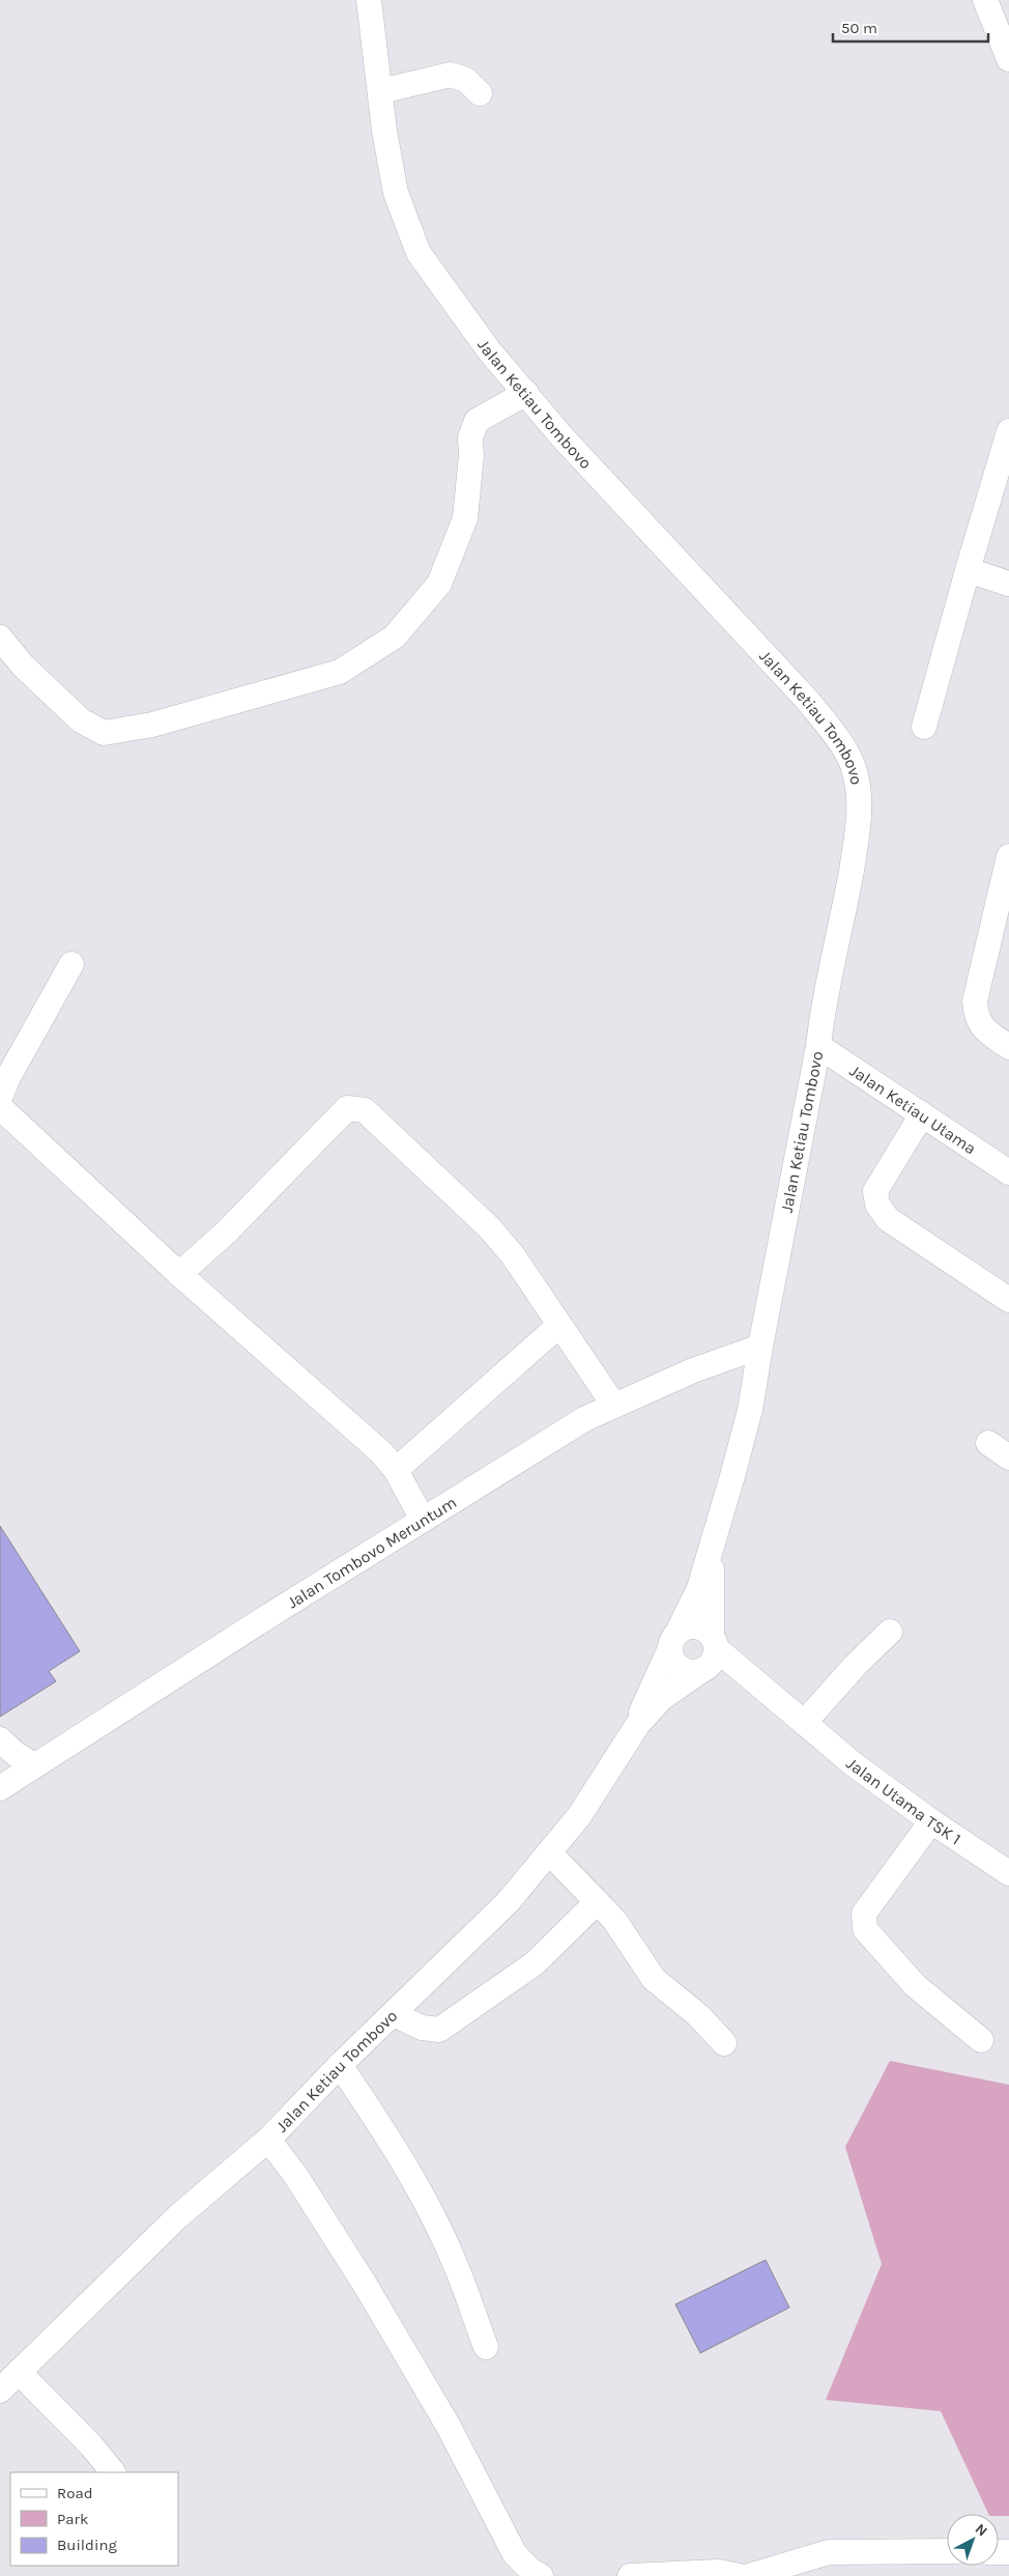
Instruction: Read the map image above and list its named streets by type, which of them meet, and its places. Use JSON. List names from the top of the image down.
{
  "streets": {
    "street": [
      "Jalan Ketiau Tombovo",
      "Jalan Ketiau Utama",
      "Jalan Tombovo Meruntum",
      "Jalan Utama TSK 1"
    ]
  },
  "crossings": [
    ["Jalan Ketiau Tombovo", "Jalan Ketiau Utama"],
    ["Jalan Ketiau Tombovo", "Jalan Tombovo Meruntum"]
  ],
  "legend": ["Road", "Park", "Building"],
  "scale_bar": "50 m",
  "north": "top right"
}
